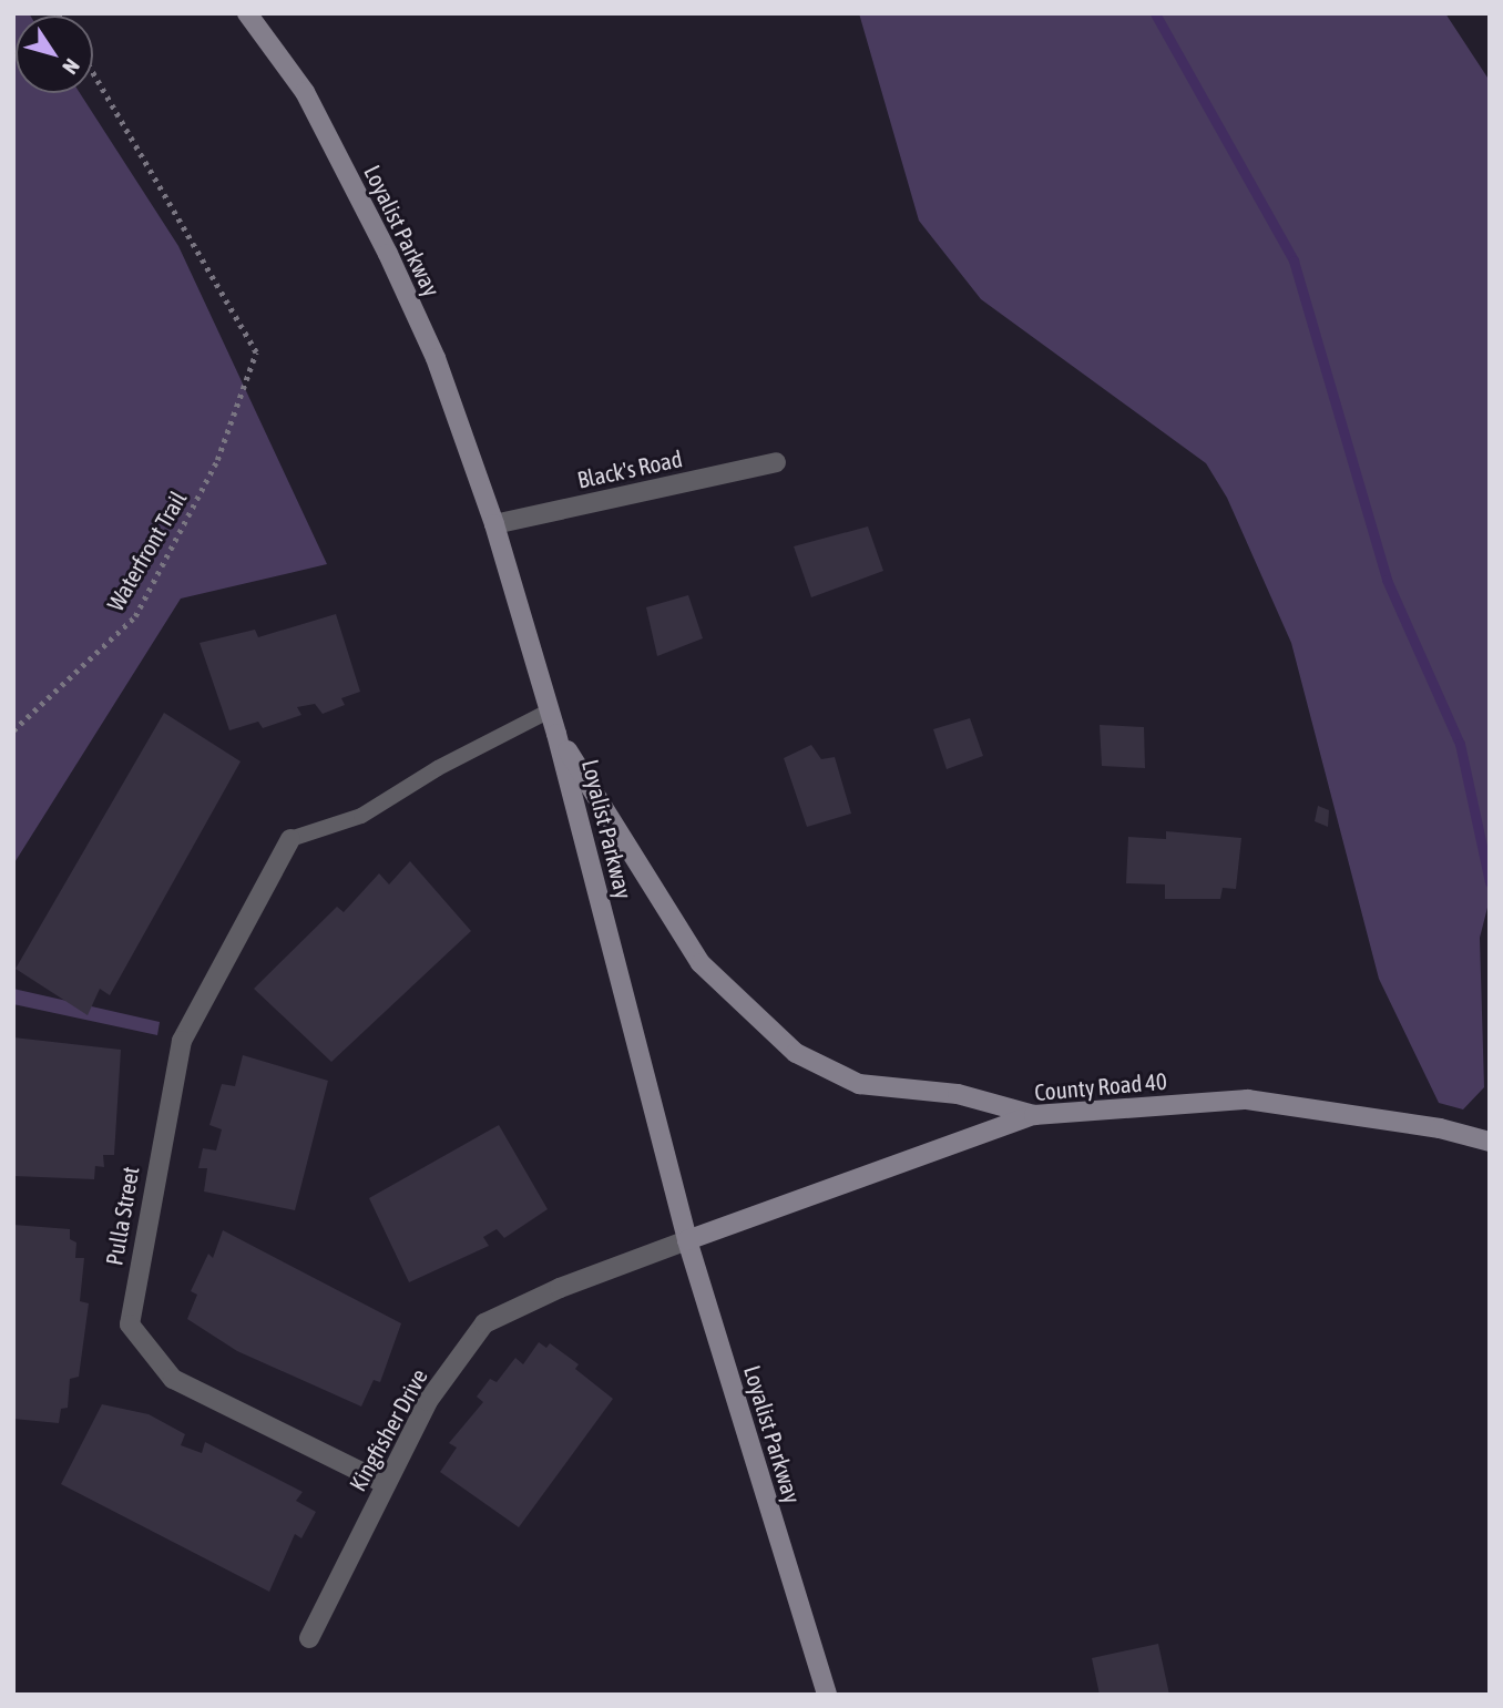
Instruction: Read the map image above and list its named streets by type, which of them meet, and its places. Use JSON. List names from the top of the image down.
{
  "streets": {
    "main road": ["Loyalist Parkway", "County Road 40"],
    "street": ["Black's Road", "Pulla Street", "Kingfisher Drive"],
    "path": ["Waterfront Trail"]
  },
  "crossings": [
    ["Loyalist Parkway", "Black's Road"],
    ["Loyalist Parkway", "County Road 40"],
    ["Loyalist Parkway", "Kingfisher Drive"],
    ["County Road 40", "Kingfisher Drive"],
    ["Pulla Street", "Kingfisher Drive"]
  ],
  "north": "bottom right"
}
